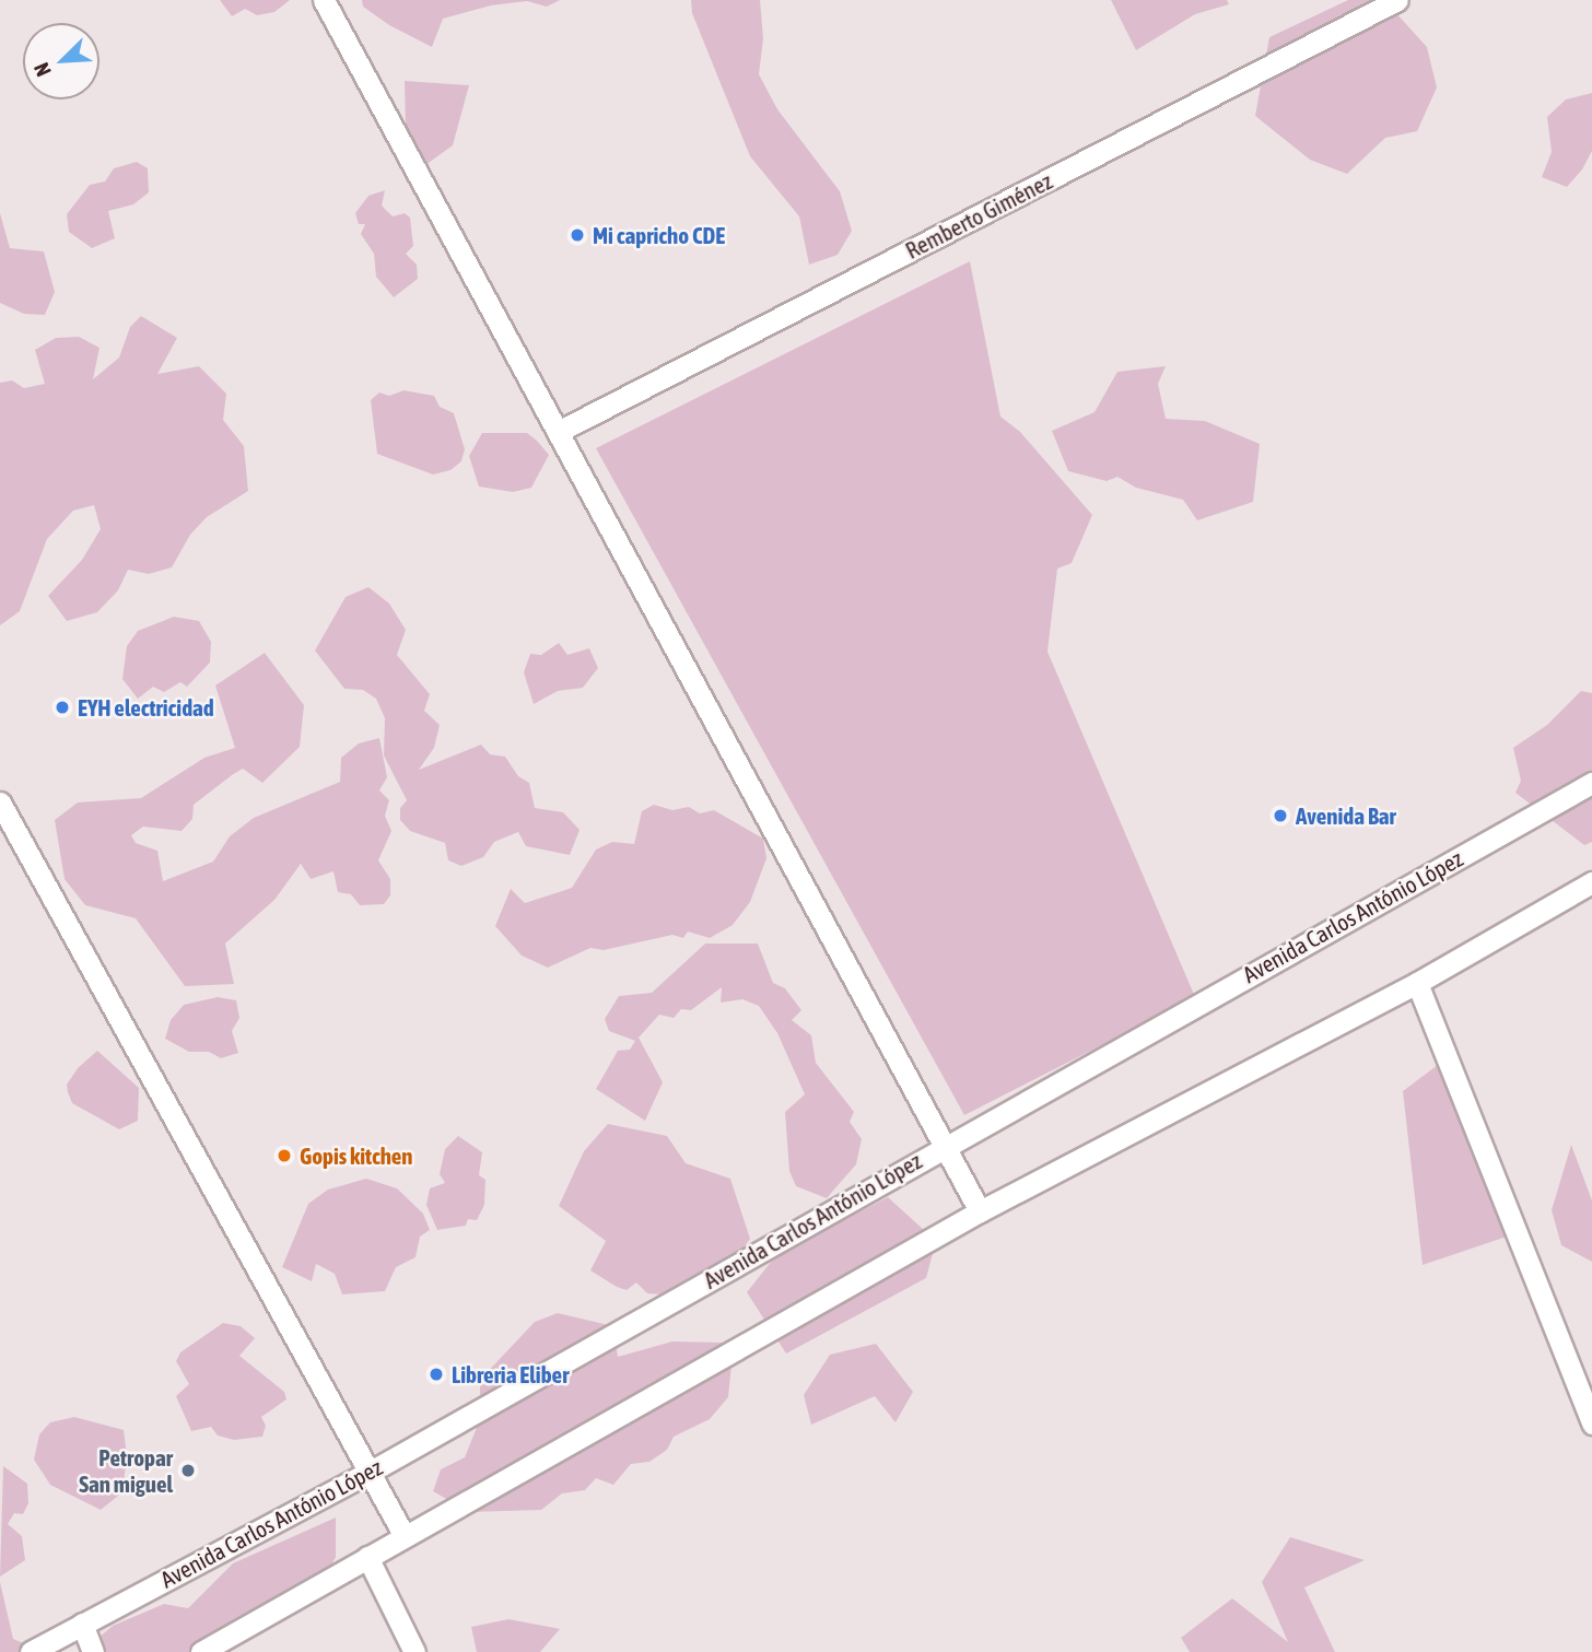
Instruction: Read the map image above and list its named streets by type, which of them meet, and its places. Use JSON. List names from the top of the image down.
{
  "streets": {
    "street": ["Remberto Giménez", "Avenida Carlos António López"]
  },
  "places": [
    "Mi capricho CDE",
    "EYH electricidad",
    "Avenida Bar",
    "Gopis kitchen",
    "Libreria Eliber",
    "Petropar San miguel"
  ],
  "north": "bottom left"
}
